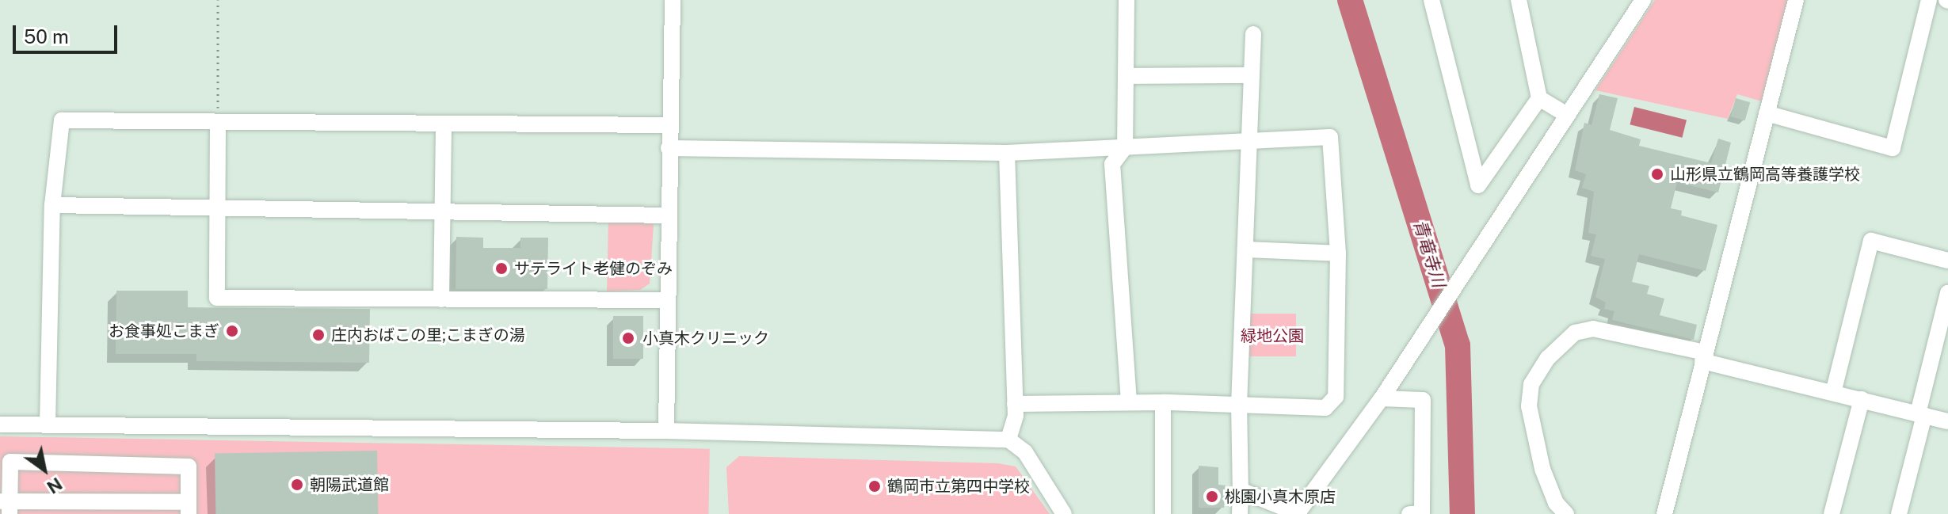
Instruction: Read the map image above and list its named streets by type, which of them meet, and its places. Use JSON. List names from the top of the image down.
{
  "water": ["青竜寺川"],
  "parks": ["緑地公園"],
  "places": [
    "山形県立鶴岡高等養護学校",
    "サテライト老健のぞみ",
    "お食事処こまぎ",
    "庄内おばこの里;こまぎの湯",
    "小真木クリニック",
    "朝陽武道館",
    "鶴岡市立第四中学校",
    "桃園小真木原店"
  ],
  "scale_bar": "50 m",
  "north": "bottom right"
}
